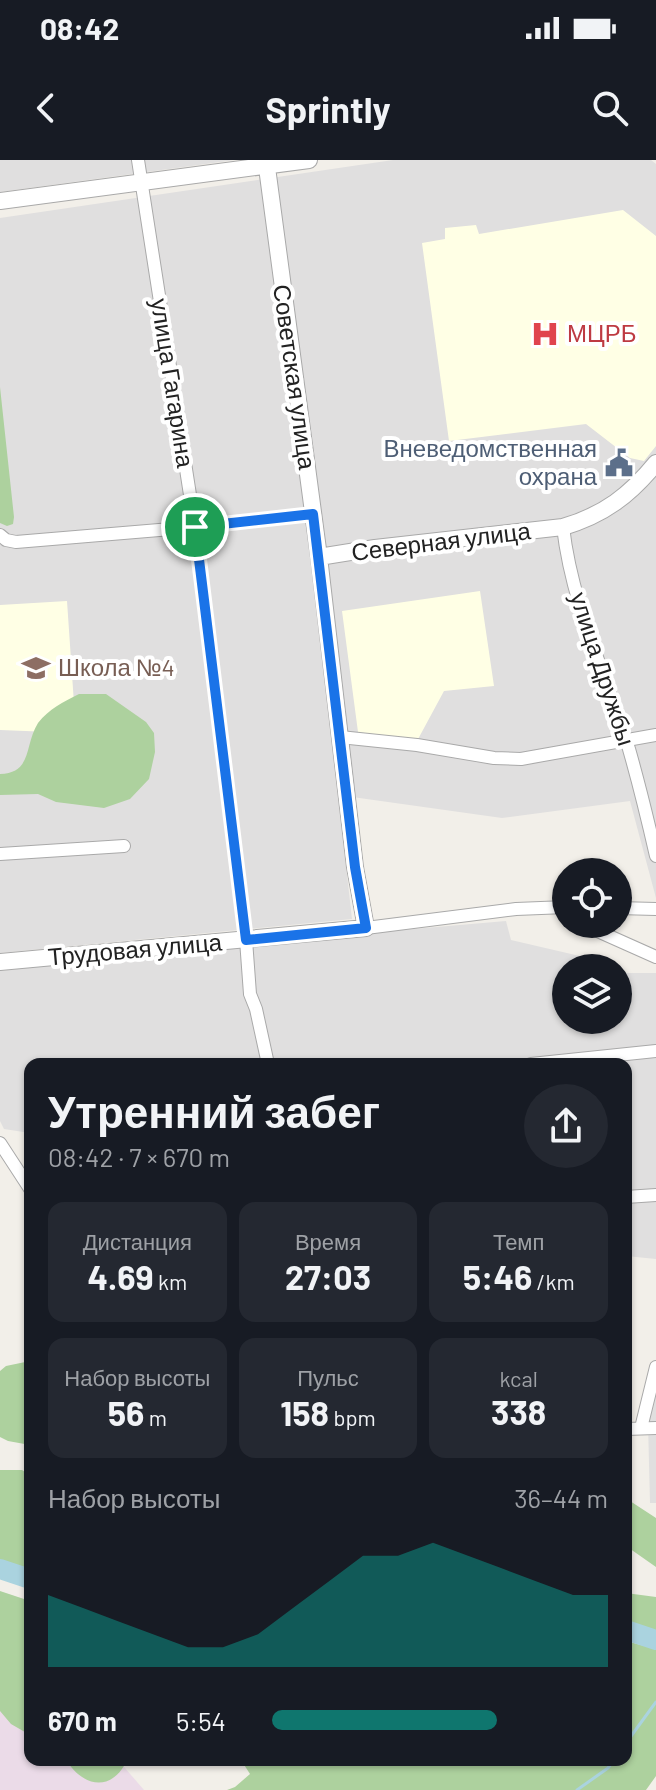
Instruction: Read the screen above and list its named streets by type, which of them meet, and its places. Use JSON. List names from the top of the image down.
{
  "streets": {
    "street": [
      "Советская улица",
      "улица Гагарина",
      "Северная улица",
      "улица Дружбы",
      "Трудовая улица"
    ]
  },
  "crossings": [
    ["Советская улица", "Северная улица"],
    ["Советская улица", "Трудовая улица"],
    ["улица Гагарина", "Трудовая улица"],
    ["Северная улица", "улица Дружбы"]
  ],
  "places": {
    "hospital": ["МЦРБ"],
    "public building": ["Вневедомственная охрана"],
    "school or university": ["Школа №4"]
  },
  "page": {
    "status": "08:42",
    "header": "Sprintly",
    "heading": ["Утренний забег", "08:42 · 7 × 670 m"],
    "stats": [
      ["Дистанция", "4.69 km"],
      ["Время", "27:03"],
      ["Темп", "5:46 /km"],
      ["Набор высоты", "56 m"],
      ["Пульс", "158 bpm"],
      ["kcal", "338"]
    ],
    "chart": ["Набор высоты", "36–44 m"],
    "list": [
      {
        "name": "670 m",
        "note": "5:54"
      }
    ]
  }
}
